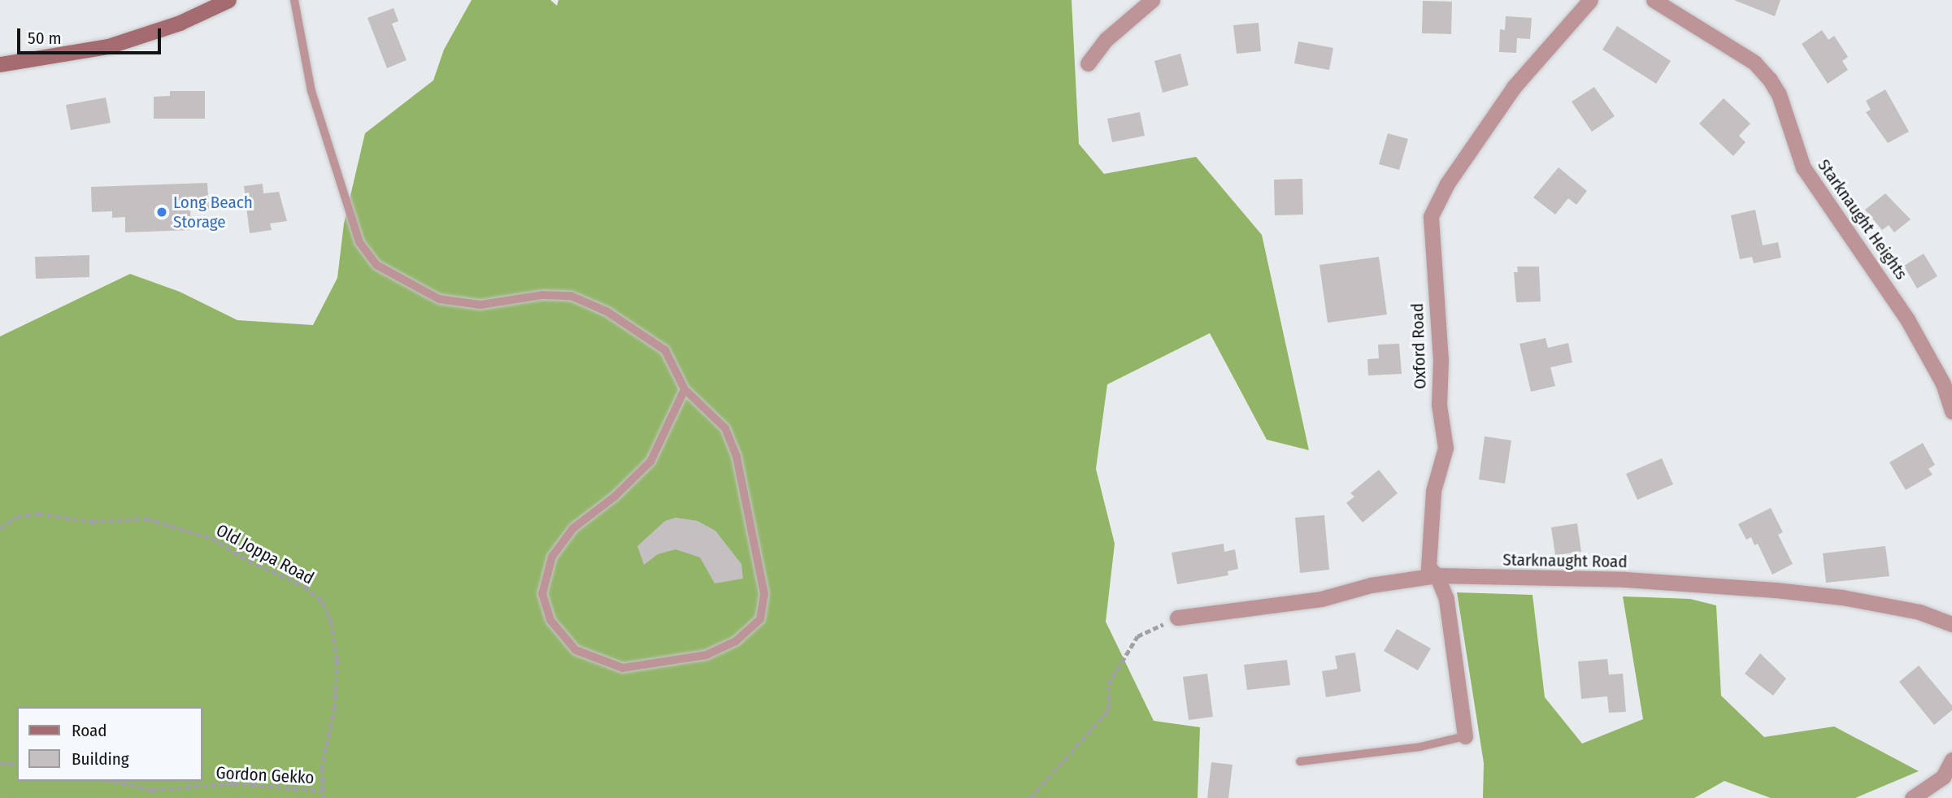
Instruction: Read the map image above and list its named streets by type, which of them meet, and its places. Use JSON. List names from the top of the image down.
{
  "streets": {
    "street": ["Starknaught Heights", "Oxford Road", "Starknaught Road"],
    "path": ["Old Joppa Road", "Gordon Gekko"]
  },
  "crossings": [
    ["Oxford Road", "Starknaught Road"],
    ["Old Joppa Road", "Gordon Gekko"]
  ],
  "places": ["Long Beach Storage"],
  "legend": ["Road", "Building"],
  "scale_bar": "50 m"
}
